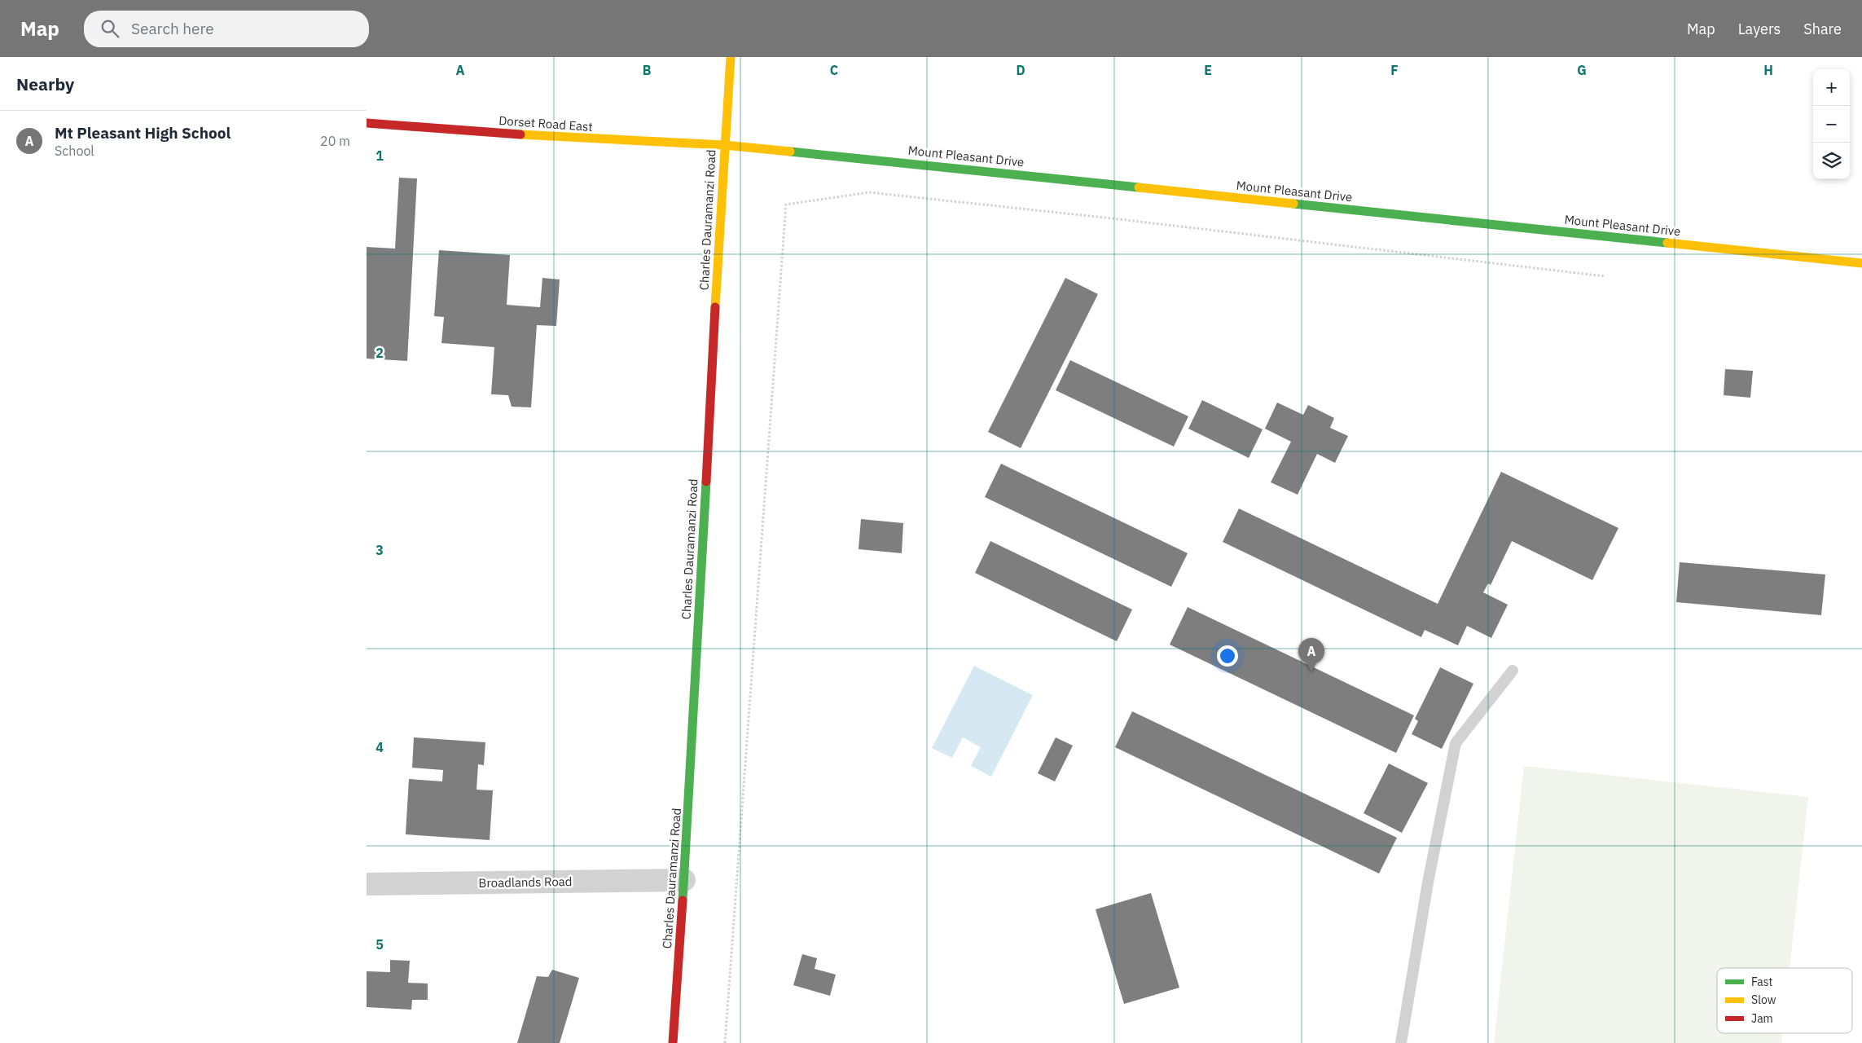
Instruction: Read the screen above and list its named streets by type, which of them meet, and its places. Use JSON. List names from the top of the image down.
{
  "streets": {
    "street": [
      "Dorset Road East",
      "Mount Pleasant Drive",
      "Charles Dauramanzi Road",
      "Broadlands Road"
    ]
  },
  "crossings": [
    ["Dorset Road East", "Mount Pleasant Drive"],
    ["Dorset Road East", "Charles Dauramanzi Road"],
    ["Mount Pleasant Drive", "Charles Dauramanzi Road"],
    ["Charles Dauramanzi Road", "Broadlands Road"]
  ],
  "legend": ["Fast", "Slow", "Jam"],
  "page": {
    "header": "Map",
    "search": "Search here",
    "nav": ["Map", "Layers", "Share"],
    "heading": "Nearby",
    "map_buttons": ["+", "−"],
    "list": [
      {
        "mark": "A",
        "name": "Mt Pleasant High School",
        "note": "School",
        "value": "20 m"
      }
    ],
    "pins": "A"
  },
  "grid": {
    "columns": [
      "A",
      "B",
      "C",
      "D",
      "E",
      "F",
      "G",
      "H"
    ],
    "rows": [
      "1",
      "2",
      "3",
      "4",
      "5"
    ]
  }
}
